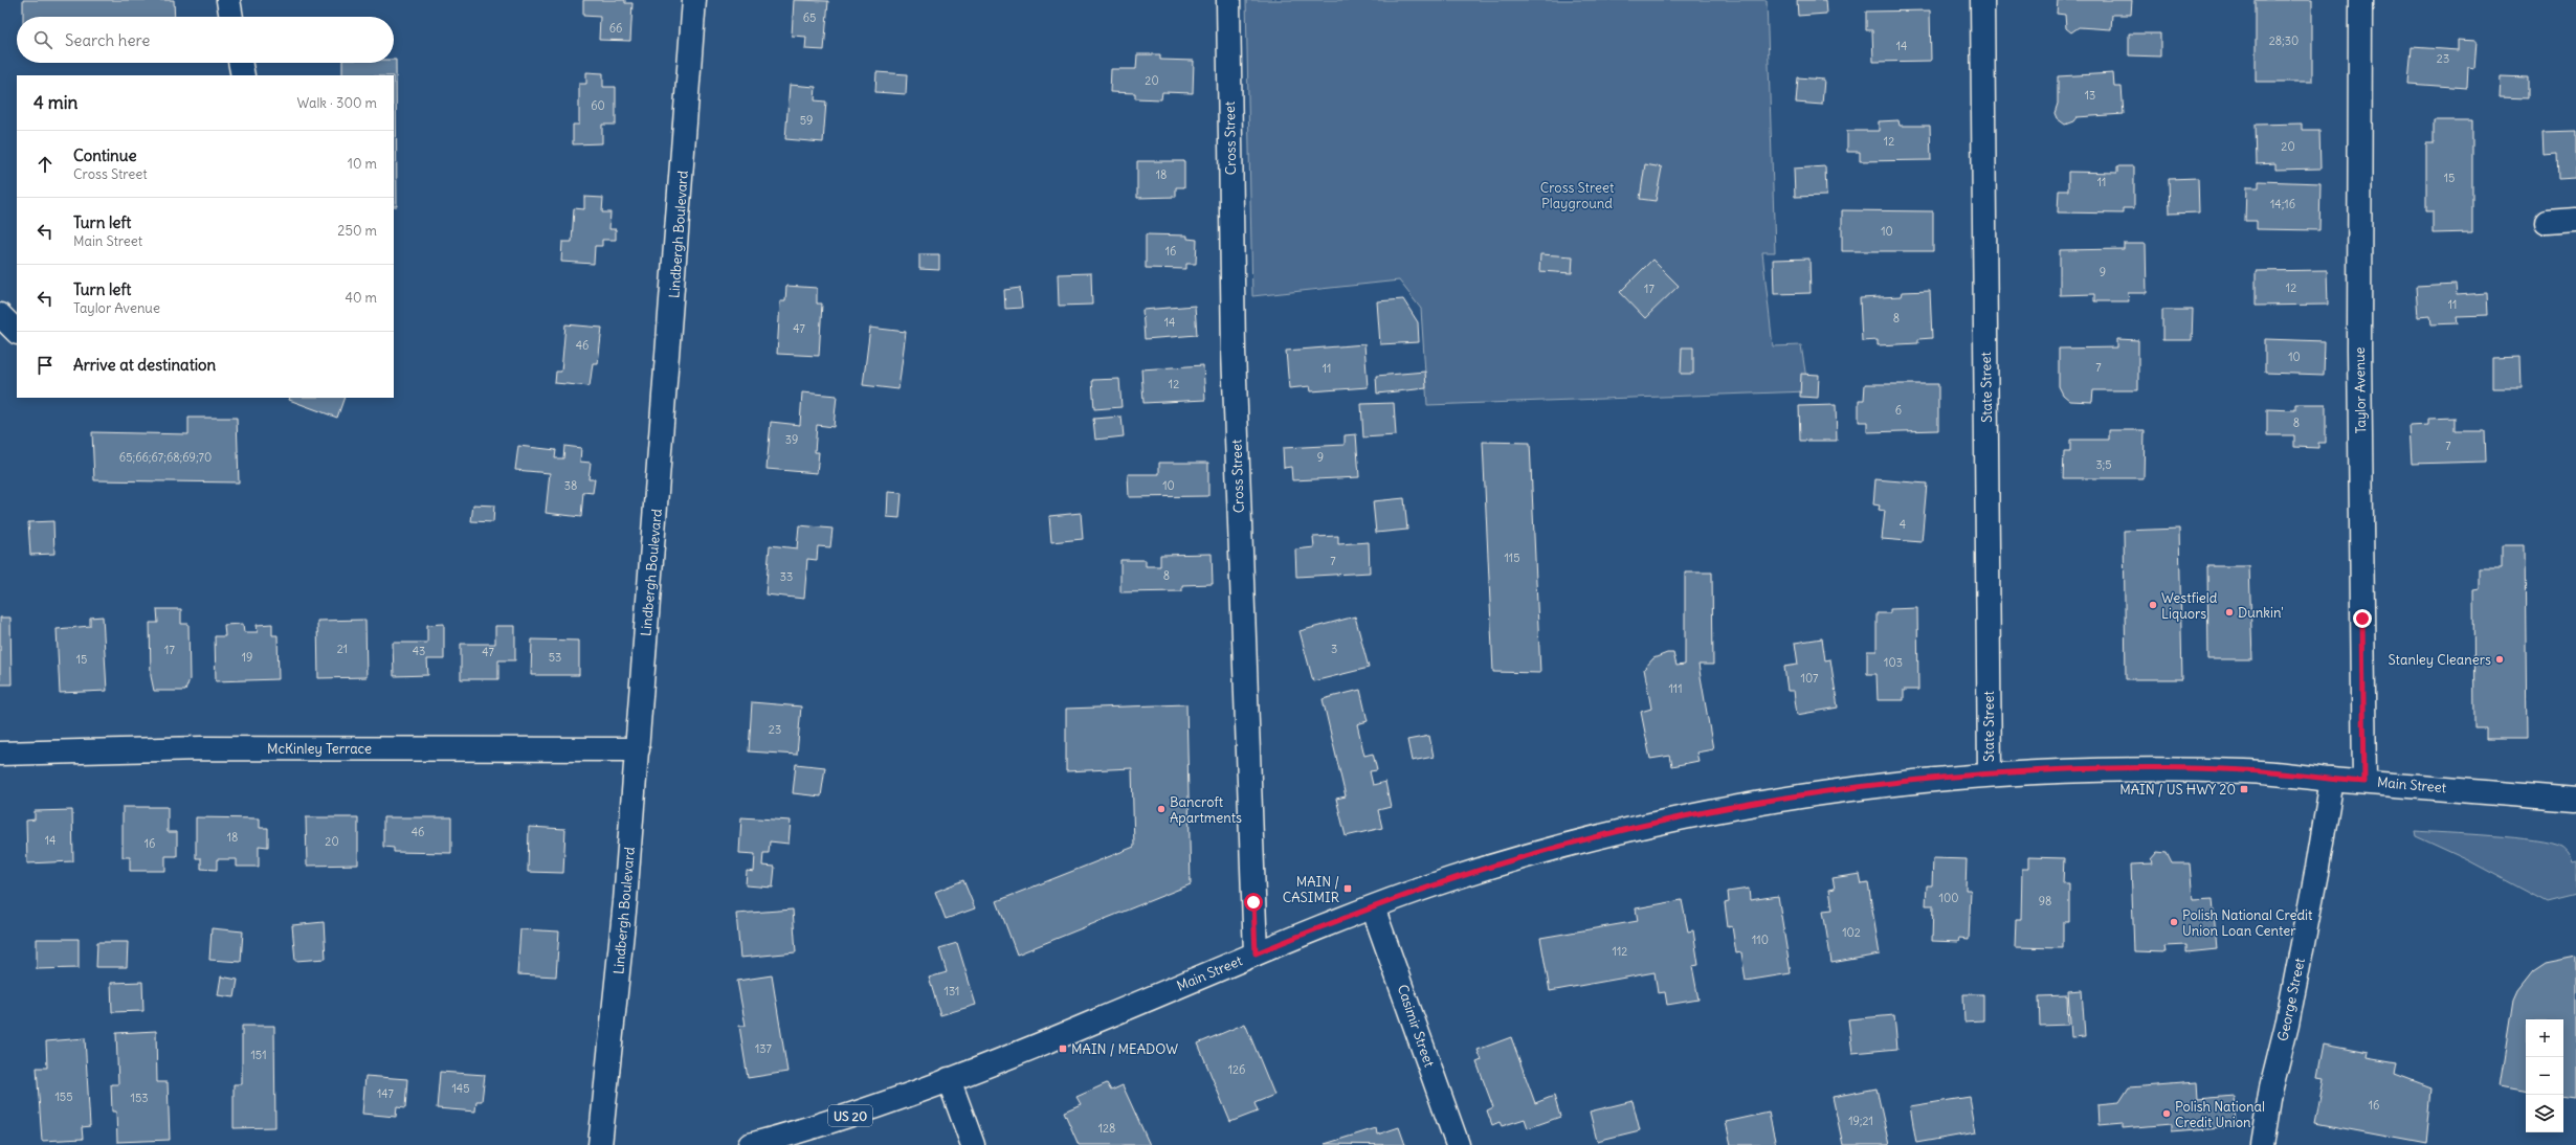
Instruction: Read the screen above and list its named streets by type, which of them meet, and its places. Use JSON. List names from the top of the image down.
{
  "streets": {
    "street": [
      "Cross Street",
      "Lindbergh Boulevard",
      "State Street",
      "Taylor Avenue",
      "McKinley Terrace",
      "Main Street",
      "George Street",
      "Casimir Street",
      "US 20"
    ]
  },
  "crossings": [
    ["Cross Street", "Main Street"],
    ["Lindbergh Boulevard", "McKinley Terrace"],
    ["State Street", "Main Street"],
    ["Taylor Avenue", "Main Street"],
    ["Main Street", "George Street"],
    ["Main Street", "Casimir Street"]
  ],
  "parks": ["Cross Street Playground"],
  "places": {
    "other": [
      "Westfield Liquors",
      "Dunkin'",
      "Stanley Cleaners",
      "Bancroft Apartments",
      "Polish National Credit Union Loan Center",
      "Polish National Credit Union"
    ],
    "transit": ["MAIN / US HWY 20", "MAIN / CASIMIR", "MAIN / MEADOW"]
  },
  "house_numbers": [
    "65",
    "66",
    "28;30",
    "14",
    "23",
    "20",
    "13",
    "60",
    "59",
    "12",
    "20",
    "18",
    "15",
    "11",
    "14;16",
    "10",
    "16",
    "9",
    "12",
    "17",
    "11",
    "8",
    "14",
    "47",
    "46",
    "10",
    "7",
    "11",
    "12",
    "6",
    "8",
    "39",
    "7",
    "65;66;67;68;69;70",
    "9",
    "3;5",
    "38",
    "10",
    "4",
    "115",
    "7",
    "8",
    "33",
    "21",
    "3",
    "17",
    "43",
    "47",
    "19",
    "53",
    "15",
    "103",
    "107",
    "111",
    "23",
    "46",
    "18",
    "14",
    "20",
    "16",
    "100",
    "98",
    "102",
    "110",
    "112",
    "131",
    "137",
    "151",
    "126",
    "145",
    "147",
    "155",
    "153",
    "16",
    "19;21",
    "128"
  ],
  "page": {
    "search": "Search here",
    "heading": ["4 min", "Walk · 300 m"],
    "list": [
      ["Continue", "Cross Street", "10 m"],
      ["Turn left", "Main Street", "250 m"],
      ["Turn left", "Taylor Avenue", "40 m"],
      "Arrive at destination"
    ],
    "map_buttons": ["+", "−"]
  }
}
